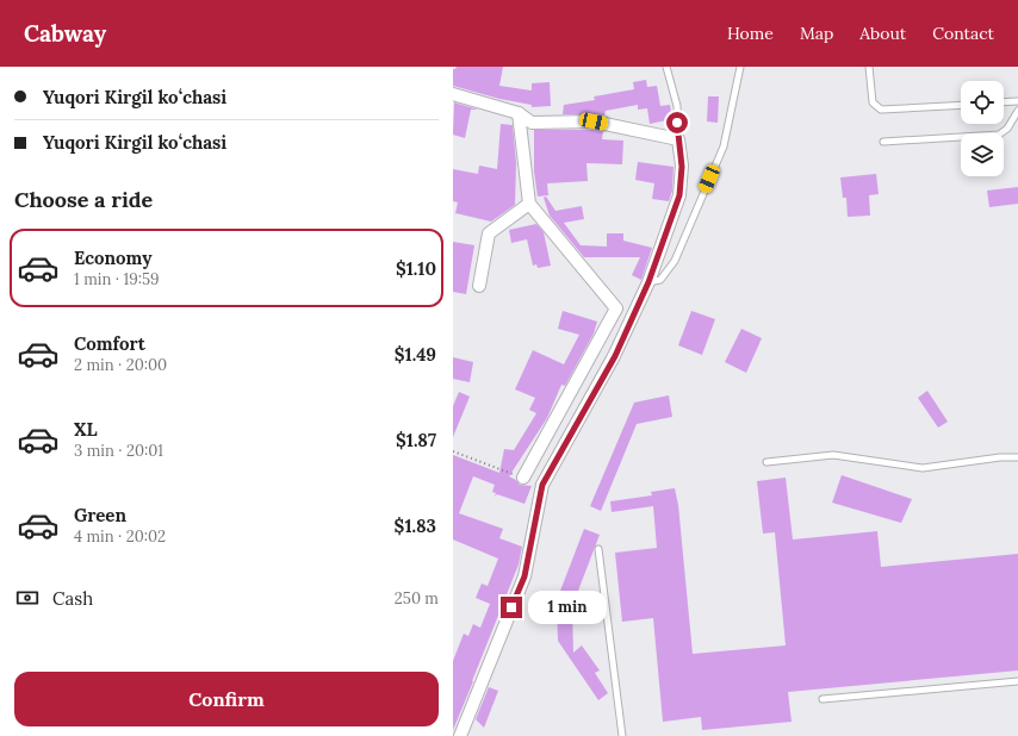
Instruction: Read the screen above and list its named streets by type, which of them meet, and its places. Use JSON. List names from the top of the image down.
{
  "page": {
    "header": "Cabway",
    "nav": [
      "Home",
      "Map",
      "About",
      "Contact"
    ],
    "banner": ["Yuqori Kirgil koʻchasi", "Yuqori Kirgil koʻchasi"],
    "heading": "Choose a ride",
    "list": [
      {
        "name": "Economy",
        "note": "1 min · 19:59",
        "value": "$1.10"
      },
      {
        "name": "Comfort",
        "note": "2 min · 20:00",
        "value": "$1.49"
      },
      {
        "name": "XL",
        "note": "3 min · 20:01",
        "value": "$1.87"
      },
      {
        "name": "Green",
        "note": "4 min · 20:02",
        "value": "$1.83"
      }
    ],
    "pay": ["Cash", "250 m"],
    "bubble": "1 min",
    "buttons": "Confirm"
  }
}
